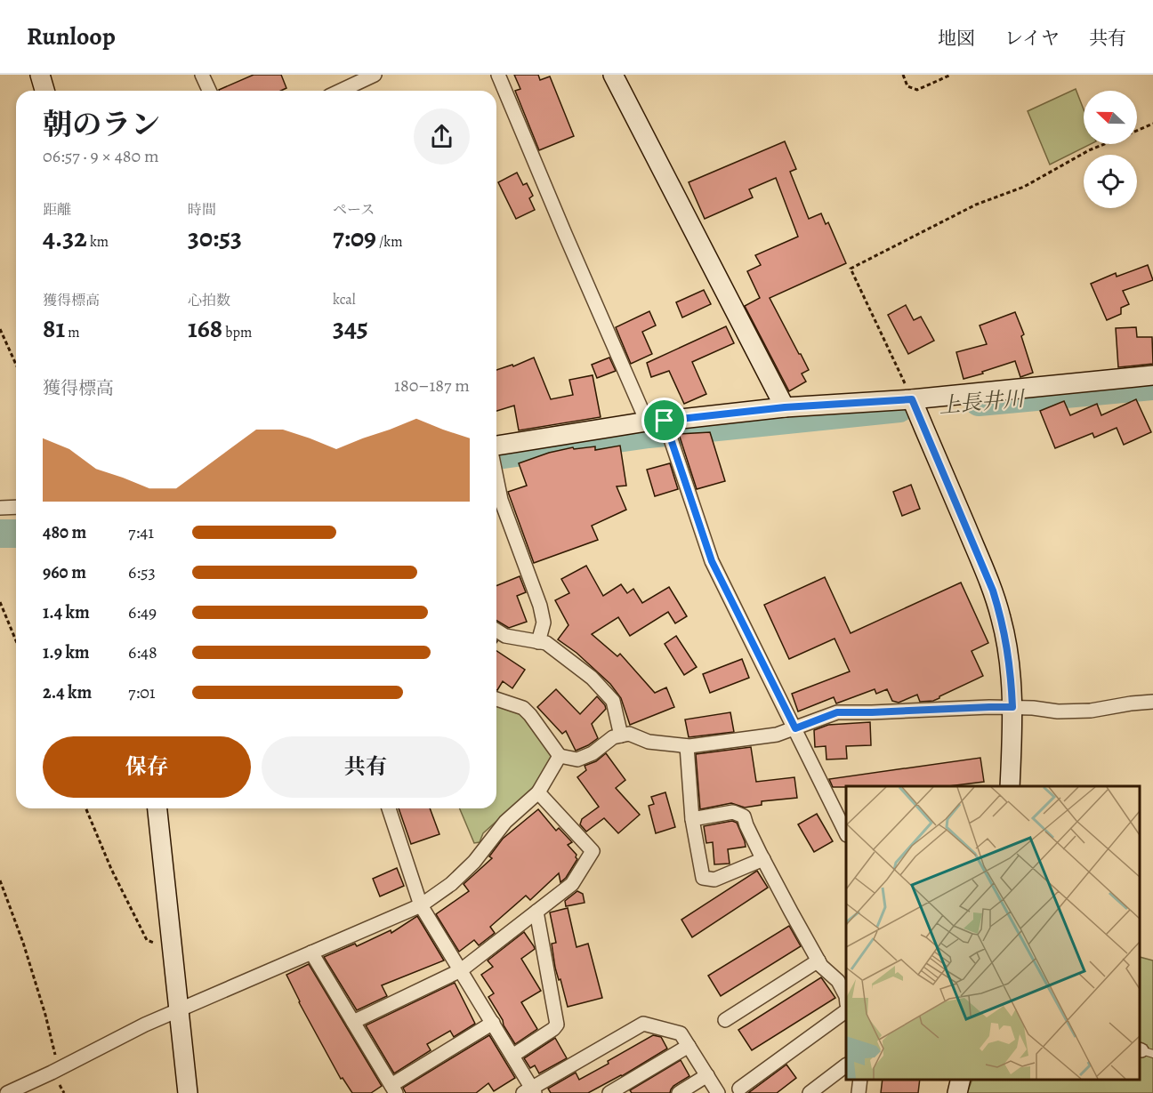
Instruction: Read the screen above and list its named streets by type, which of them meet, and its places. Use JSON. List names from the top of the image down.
{
  "water": ["上長井川"],
  "north": "left",
  "page": {
    "header": "Runloop",
    "nav": ["地図", "レイヤ", "共有"],
    "heading": ["朝のラン", "06:57 · 9 × 480 m"],
    "stats": [
      ["距離", "4.32 km"],
      ["時間", "30:53"],
      ["ペース", "7:09 /km"],
      ["獲得標高", "81 m"],
      ["心拍数", "168 bpm"],
      ["kcal", "345"]
    ],
    "chart": ["獲得標高", "180–187 m"],
    "list": [
      {
        "name": "480 m",
        "note": "7:41"
      },
      {
        "name": "960 m",
        "note": "6:53"
      },
      {
        "name": "1.4 km",
        "note": "6:49"
      },
      {
        "name": "1.9 km",
        "note": "6:48"
      },
      {
        "name": "2.4 km",
        "note": "7:01"
      }
    ],
    "buttons": ["保存", "共有"]
  }
}
